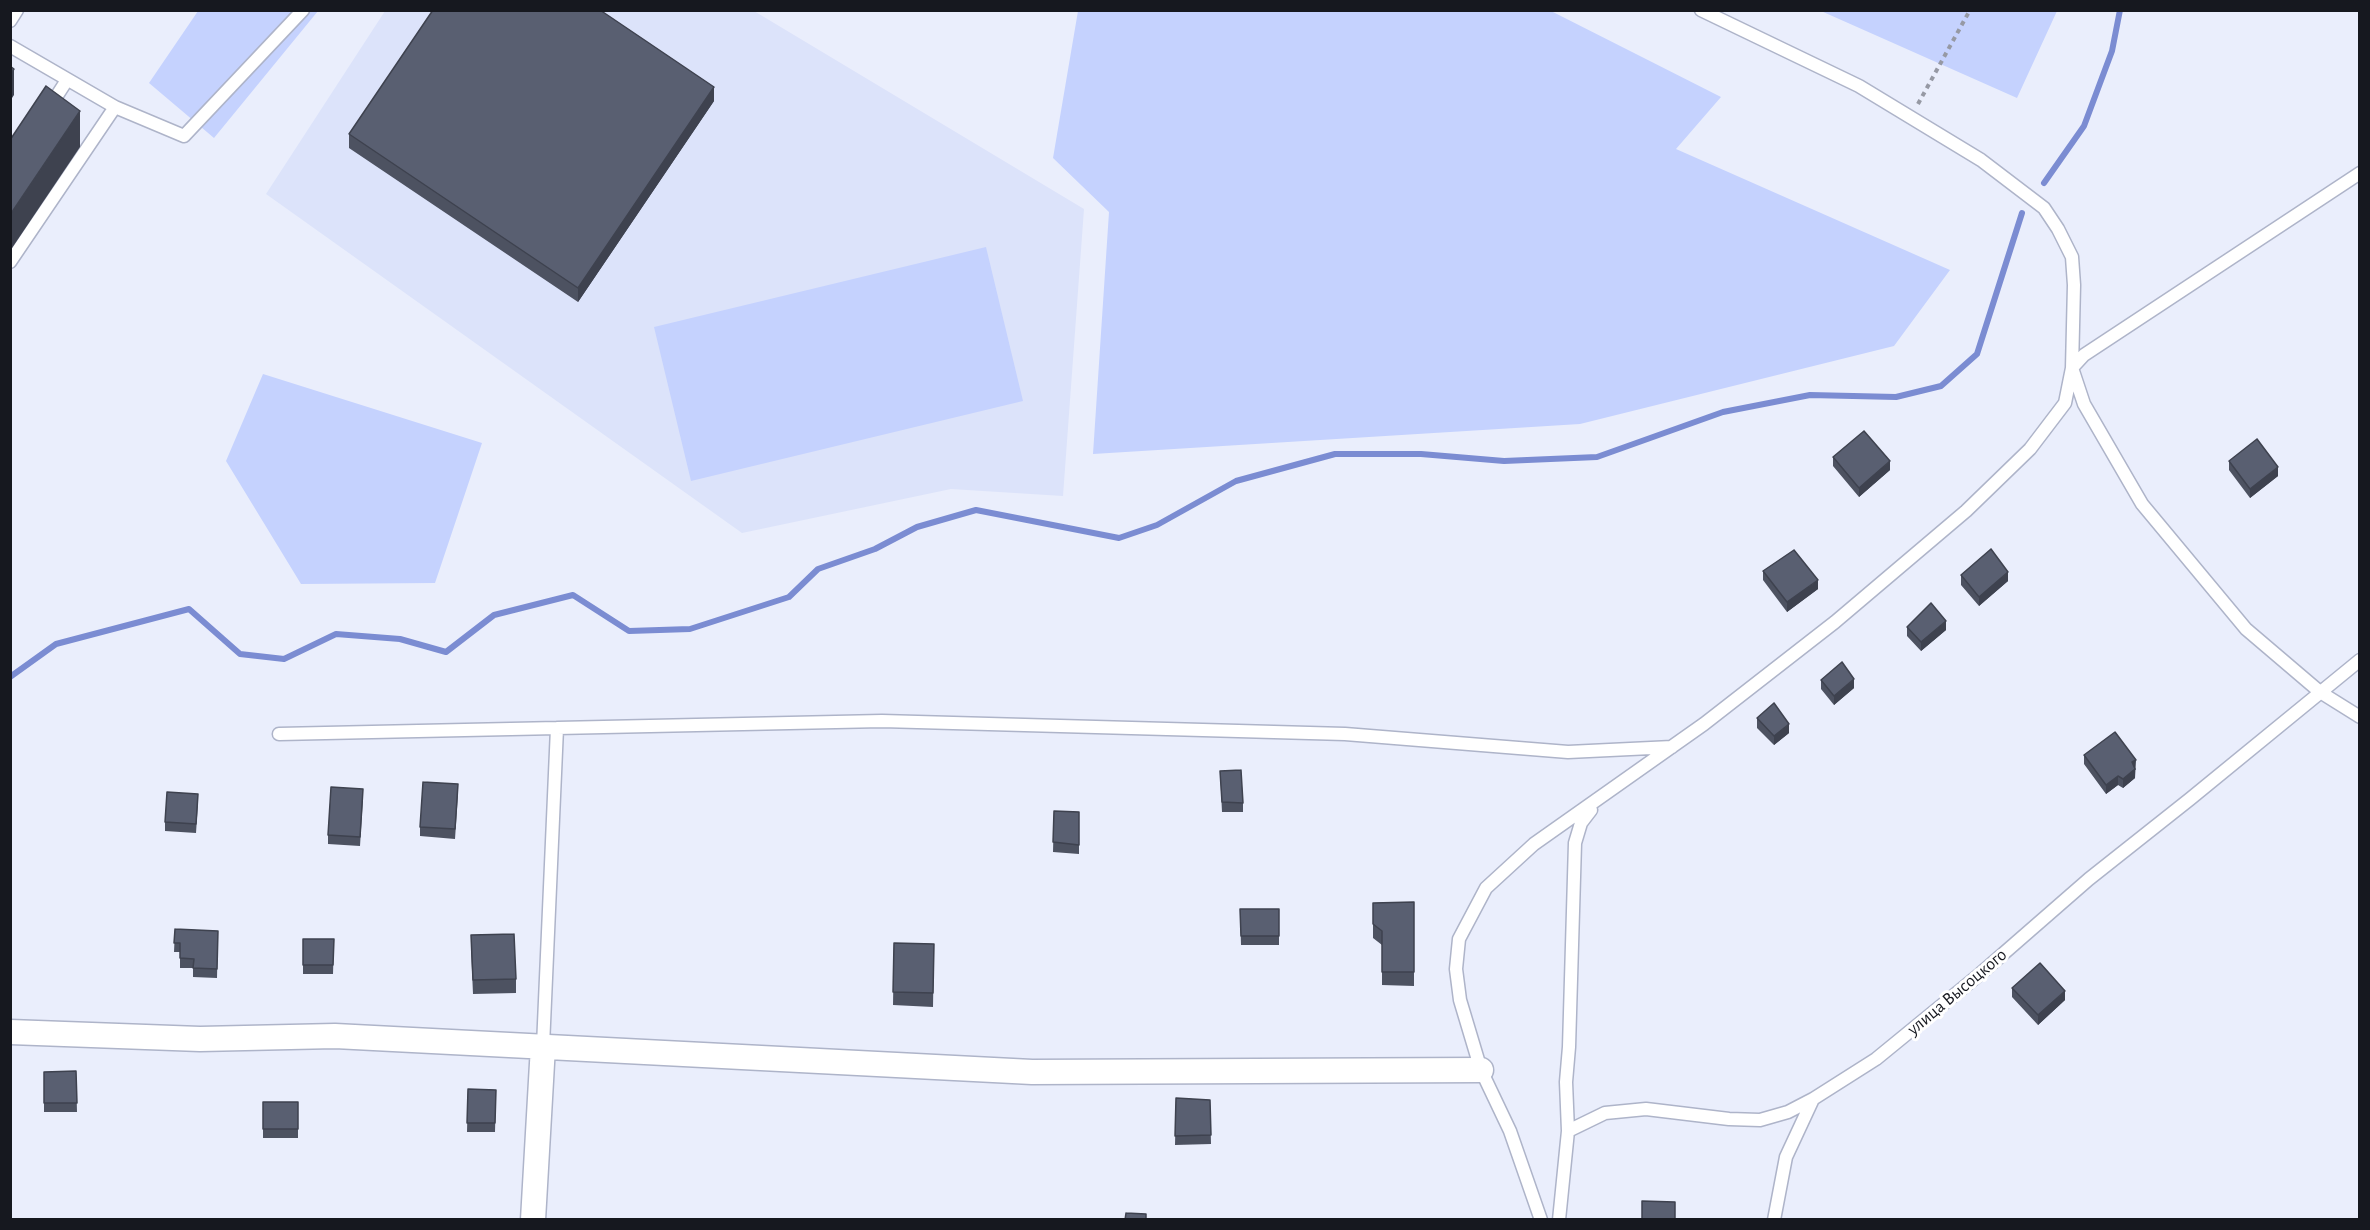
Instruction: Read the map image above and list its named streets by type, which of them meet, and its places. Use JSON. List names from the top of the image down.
{
  "streets": {
    "lane": ["улица Высоцкого"]
  }
}
